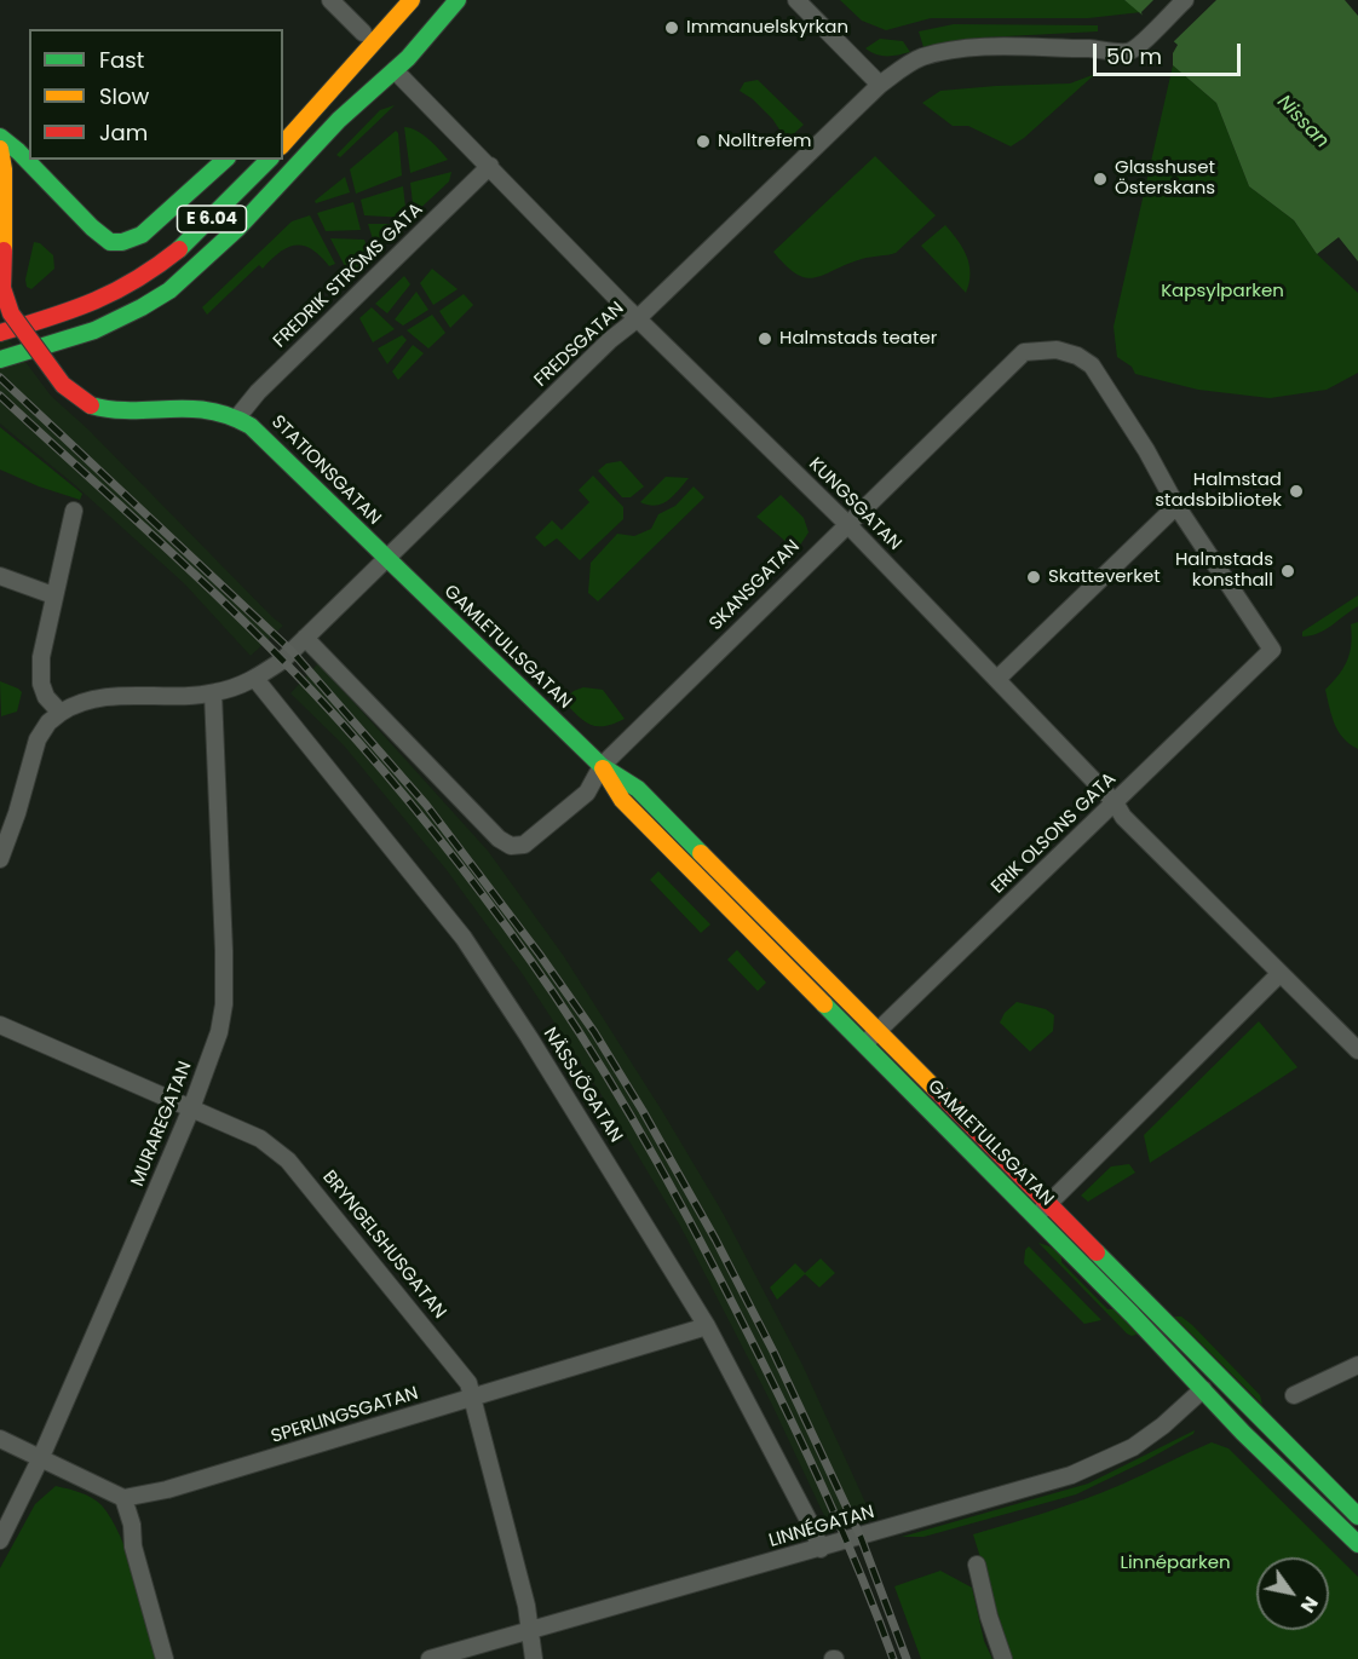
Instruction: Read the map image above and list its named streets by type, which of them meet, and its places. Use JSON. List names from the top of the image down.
{
  "streets": {
    "main road": ["E 6.04", "STATIONSGATAN", "GAMLETULLSGATAN"],
    "street": [
      "FREDRIK STRÖMS GATA",
      "FREDSGATAN",
      "KUNGSGATAN",
      "SKANSGATAN",
      "ERIK OLSONS GATA",
      "NÄSSJÖGATAN",
      "MURAREGATAN",
      "BRYNGELSHUSGATAN",
      "SPERLINGSGATAN",
      "LINNÉGATAN"
    ]
  },
  "crossings": [
    ["E 6.04", "KUNGSGATAN"],
    ["FREDRIK STRÖMS GATA", "STATIONSGATAN"],
    ["FREDRIK STRÖMS GATA", "KUNGSGATAN"],
    ["FREDSGATAN", "STATIONSGATAN"],
    ["FREDSGATAN", "KUNGSGATAN"],
    ["FREDSGATAN", "SKANSGATAN"],
    ["FREDSGATAN", "GAMLETULLSGATAN"],
    ["FREDSGATAN", "NÄSSJÖGATAN"],
    ["FREDSGATAN", "MURAREGATAN"],
    ["STATIONSGATAN", "GAMLETULLSGATAN"],
    ["KUNGSGATAN", "SKANSGATAN"],
    ["KUNGSGATAN", "ERIK OLSONS GATA"],
    ["SKANSGATAN", "GAMLETULLSGATAN"],
    ["SKANSGATAN", "ERIK OLSONS GATA"],
    ["GAMLETULLSGATAN", "ERIK OLSONS GATA"],
    ["GAMLETULLSGATAN", "LINNÉGATAN"],
    ["NÄSSJÖGATAN", "SPERLINGSGATAN"],
    ["NÄSSJÖGATAN", "LINNÉGATAN"],
    ["MURAREGATAN", "BRYNGELSHUSGATAN"],
    ["BRYNGELSHUSGATAN", "SPERLINGSGATAN"],
    ["BRYNGELSHUSGATAN", "LINNÉGATAN"]
  ],
  "water": ["Nissan"],
  "parks": ["Kapsylparken", "Linnéparken"],
  "places": [
    "Immanuelskyrkan",
    "Nolltrefem",
    "Glasshuset Österskans",
    "Halmstads teater",
    "Halmstad stadsbibliotek",
    "Halmstads konsthall",
    "Skatteverket"
  ],
  "legend": ["Fast", "Slow", "Jam"],
  "scale_bar": "50 m",
  "north": "bottom right"
}
